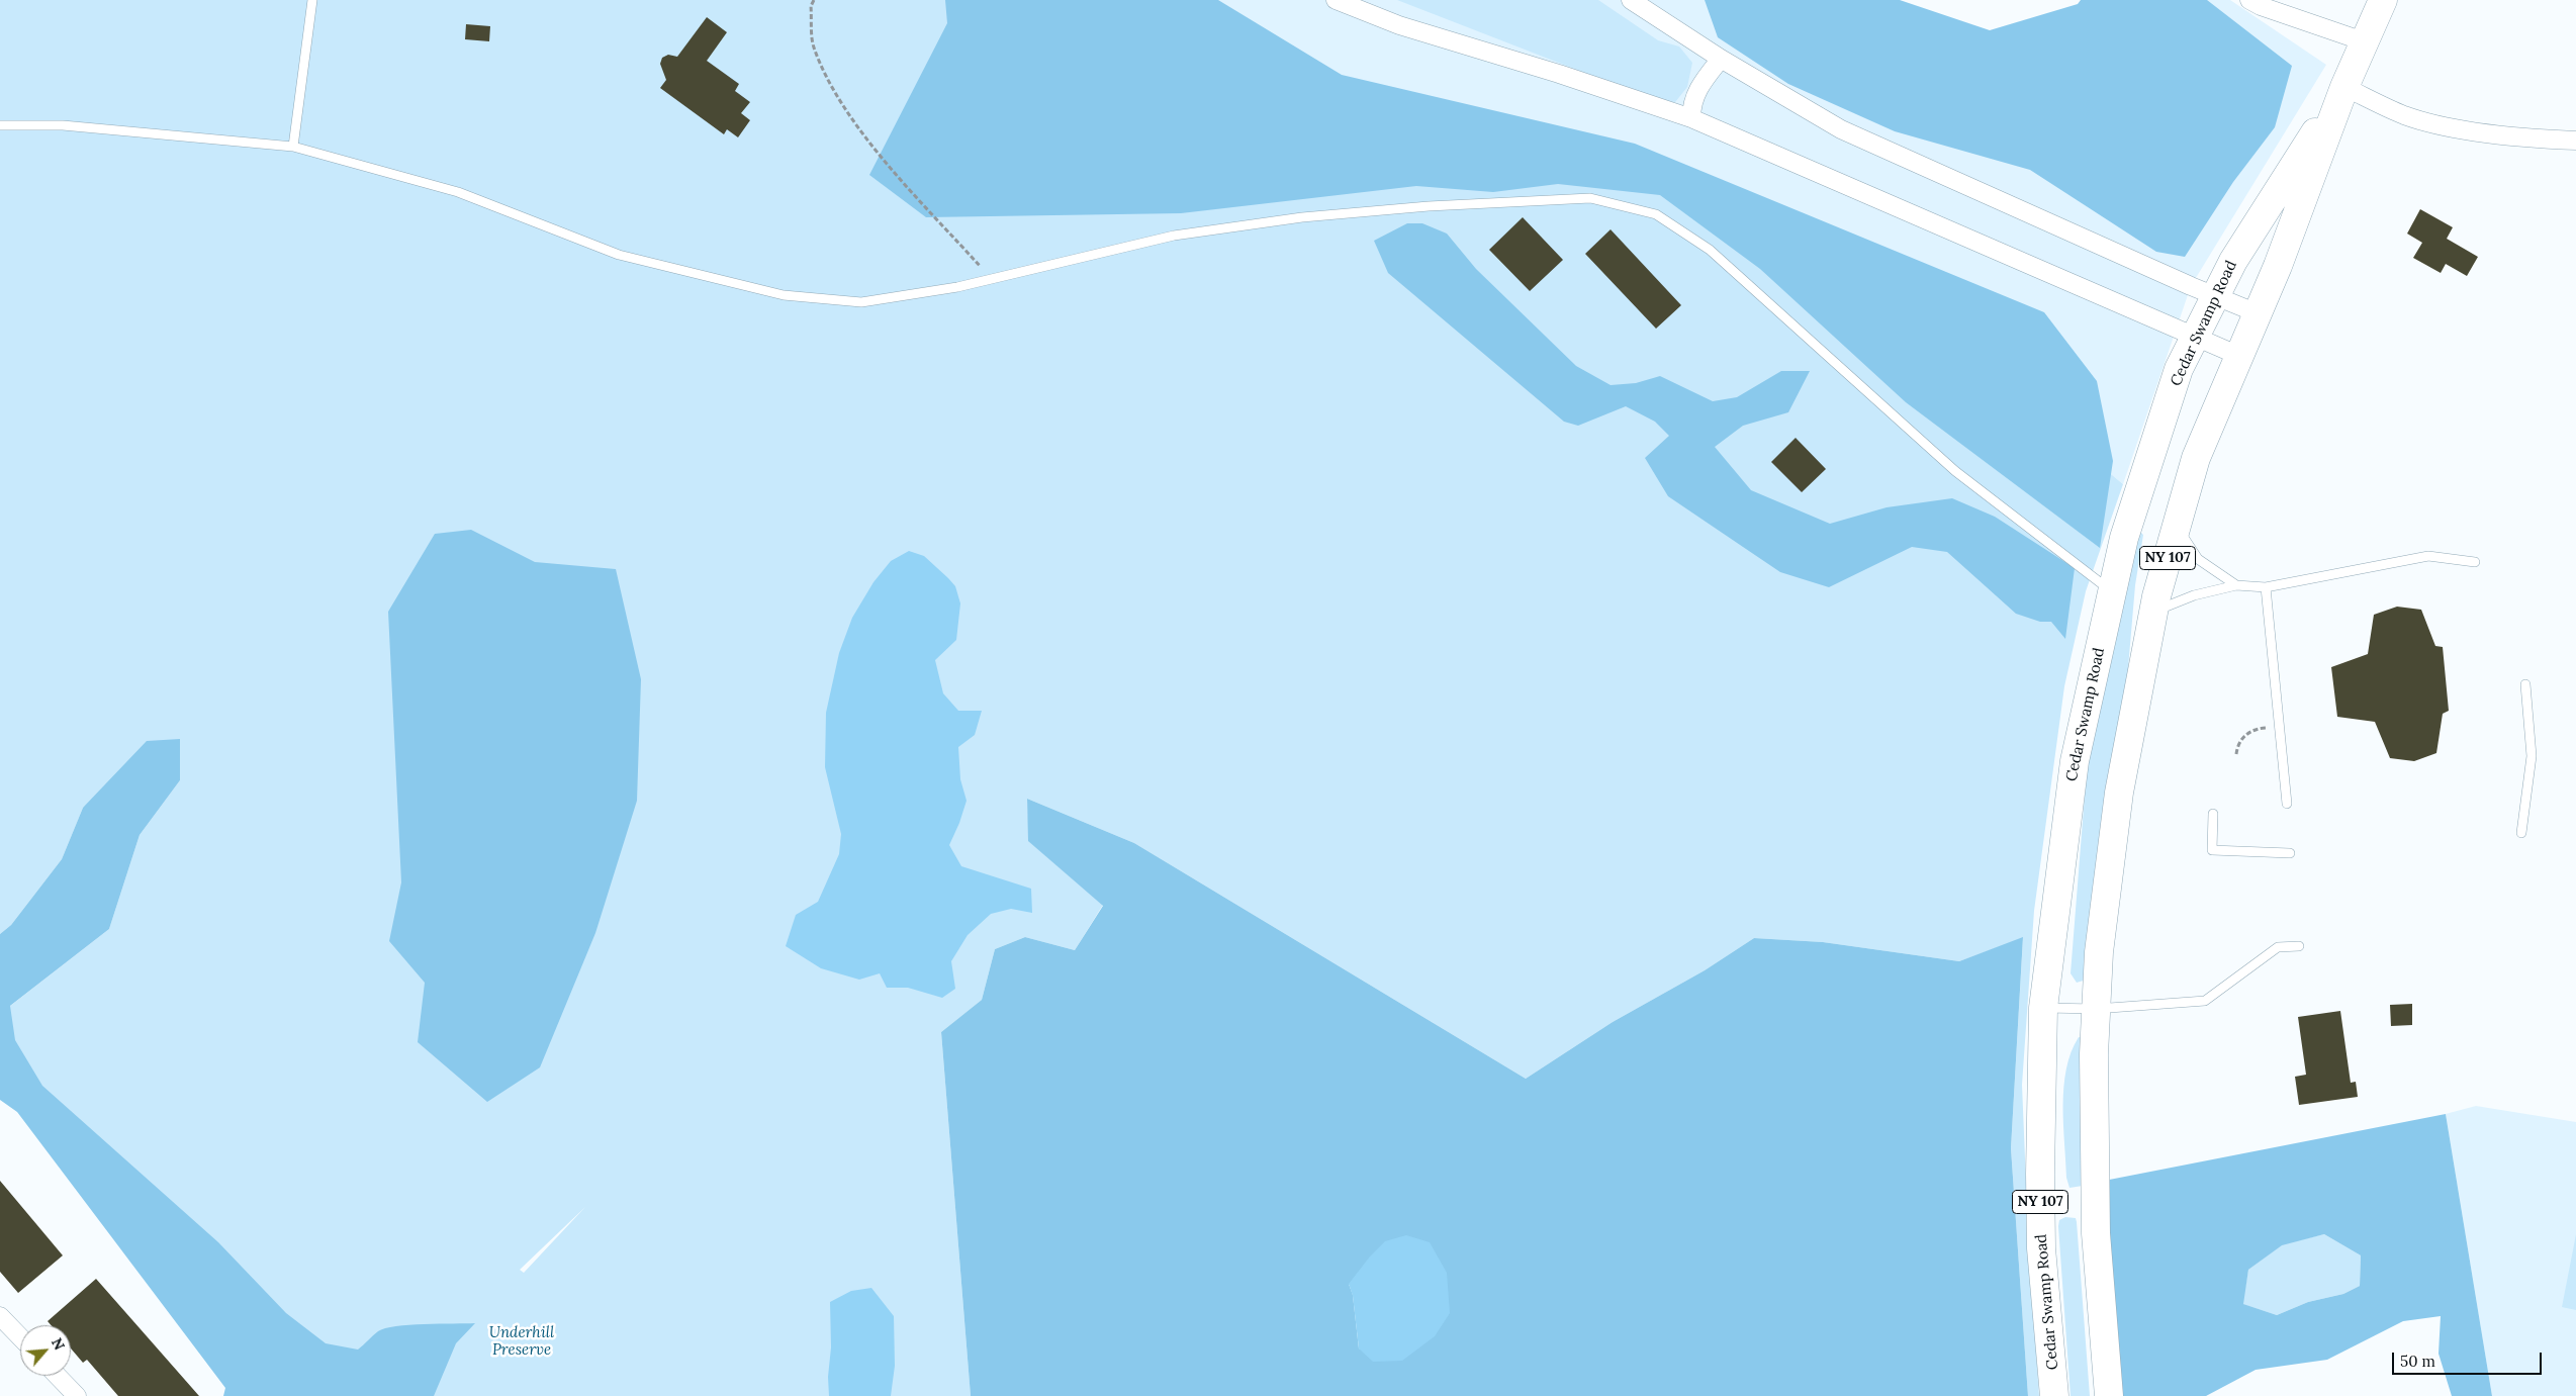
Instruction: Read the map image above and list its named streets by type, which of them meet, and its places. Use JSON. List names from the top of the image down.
{
  "streets": {
    "main road": ["Cedar Swamp Road", "NY 107"]
  },
  "parks": ["Underhill Preserve"],
  "scale_bar": "50 m",
  "north": "top right"
}
